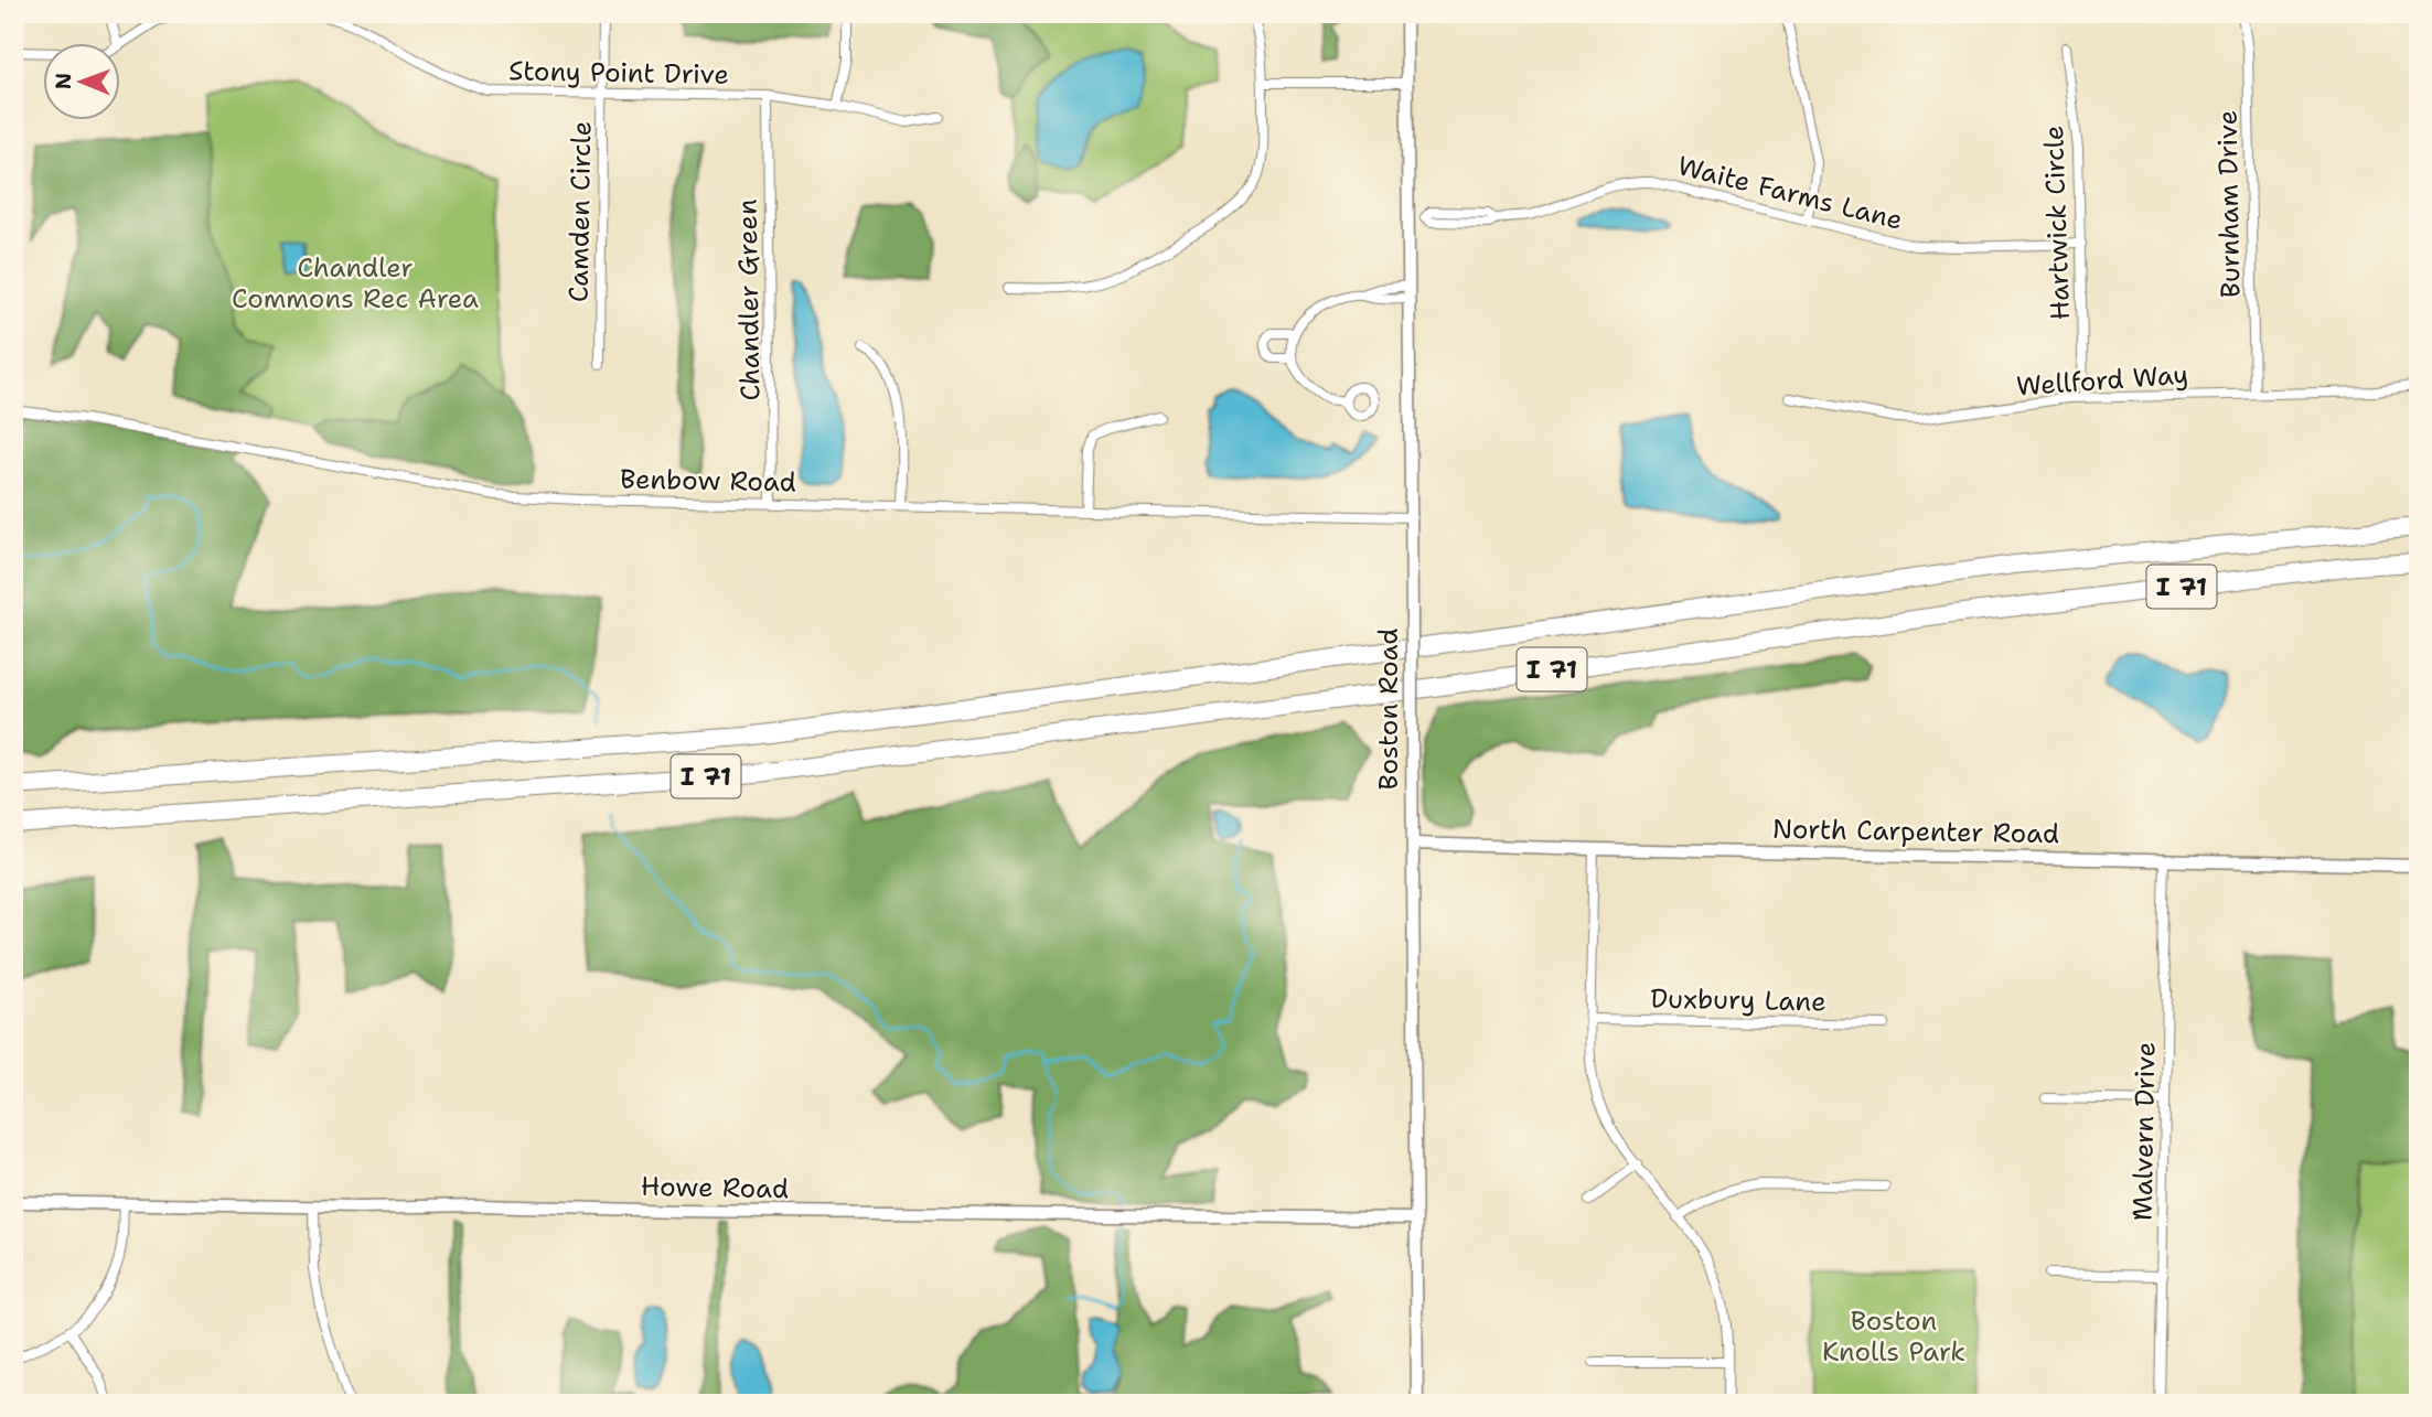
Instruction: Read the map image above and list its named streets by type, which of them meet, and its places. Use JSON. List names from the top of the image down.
{
  "streets": {
    "highway": ["I 71"],
    "street": [
      "Stony Point Drive",
      "Waite Farms Lane",
      "Burnham Drive",
      "Camden Circle",
      "Hartwick Circle",
      "Chandler Green",
      "Wellford Way",
      "Benbow Road",
      "Boston Road",
      "North Carpenter Road",
      "Duxbury Lane",
      "Malvern Drive",
      "Howe Road"
    ]
  },
  "crossings": [
    ["Stony Point Drive", "Camden Circle"],
    ["Stony Point Drive", "Chandler Green"],
    ["Waite Farms Lane", "Hartwick Circle"],
    ["Waite Farms Lane", "Boston Road"],
    ["Burnham Drive", "Wellford Way"],
    ["Hartwick Circle", "Wellford Way"],
    ["Chandler Green", "Benbow Road"],
    ["Benbow Road", "Boston Road"],
    ["Boston Road", "North Carpenter Road"],
    ["Boston Road", "Howe Road"],
    ["North Carpenter Road", "Malvern Drive"]
  ],
  "parks": ["Chandler Commons Rec Area", "Boston Knolls Park"],
  "north": "left"
}
